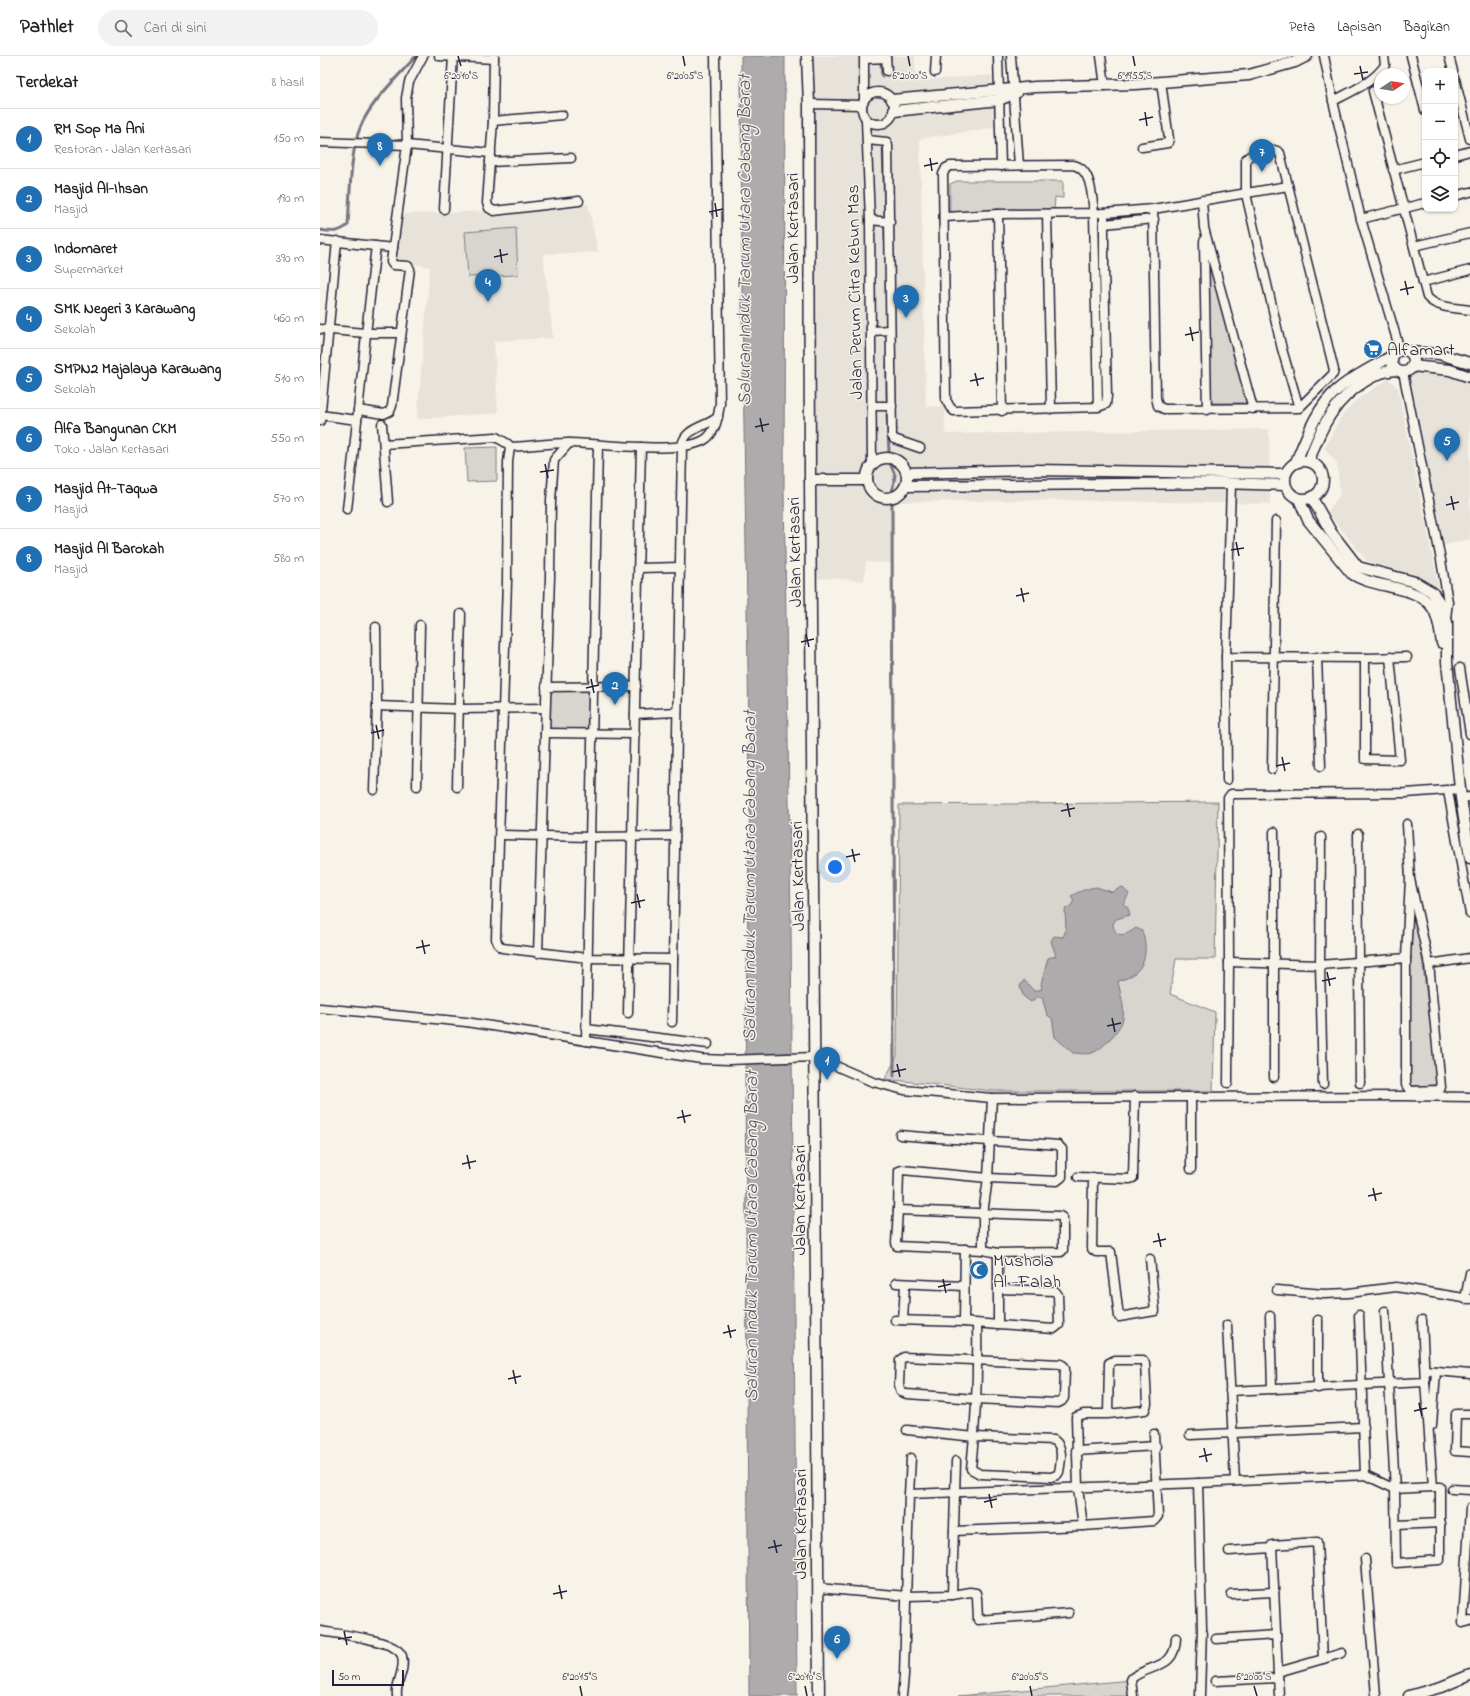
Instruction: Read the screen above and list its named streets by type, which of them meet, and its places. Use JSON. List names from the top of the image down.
{
  "streets": {
    "street": ["Jalan Kertasari", "Jalan Perum Citra Kebun Mas"]
  },
  "water": ["Saluran Induk Tarum Utara Cabang Barat"],
  "places": {
    "supermarket": ["Alfamart"],
    "mosque": ["Mushola Al -Falah"]
  },
  "scale_bar": "50 m",
  "north": "right",
  "page": {
    "header": "Pathlet",
    "search": "Cari di sini",
    "nav": ["Peta", "Lapisan", "Bagikan"],
    "heading": ["Terdekat", "8 hasil"],
    "map_buttons": ["+", "−"],
    "list": [
      {
        "mark": "1",
        "name": "RM Sop Ma Ani",
        "note": "Restoran · Jalan Kertasari",
        "value": "150 m"
      },
      {
        "mark": "2",
        "name": "Masjid Al-Ihsan",
        "note": "Masjid",
        "value": "190 m"
      },
      {
        "mark": "3",
        "name": "Indomaret",
        "note": "Supermarket",
        "value": "390 m"
      },
      {
        "mark": "4",
        "name": "SMK Negeri 3 Karawang",
        "note": "Sekolah",
        "value": "460 m"
      },
      {
        "mark": "5",
        "name": "SMPN2 Majalaya Karawang",
        "note": "Sekolah",
        "value": "510 m"
      },
      {
        "mark": "6",
        "name": "Alfa Bangunan CKM",
        "note": "Toko · Jalan Kertasari",
        "value": "550 m"
      },
      {
        "mark": "7",
        "name": "Masjid At-Taqwa",
        "note": "Masjid",
        "value": "570 m"
      },
      {
        "mark": "8",
        "name": "Masjid Al Barokah",
        "note": "Masjid",
        "value": "580 m"
      }
    ],
    "pins": [
      "8",
      "7",
      "4",
      "3",
      "5",
      "2",
      "1",
      "6"
    ],
    "scale": "50 m"
  },
  "coordinates": [
    "6°20'10\"S",
    "6°20'05\"S",
    "6°20'00\"S",
    "6°19'55\"S",
    "6°20'15\"S"
  ]
}
